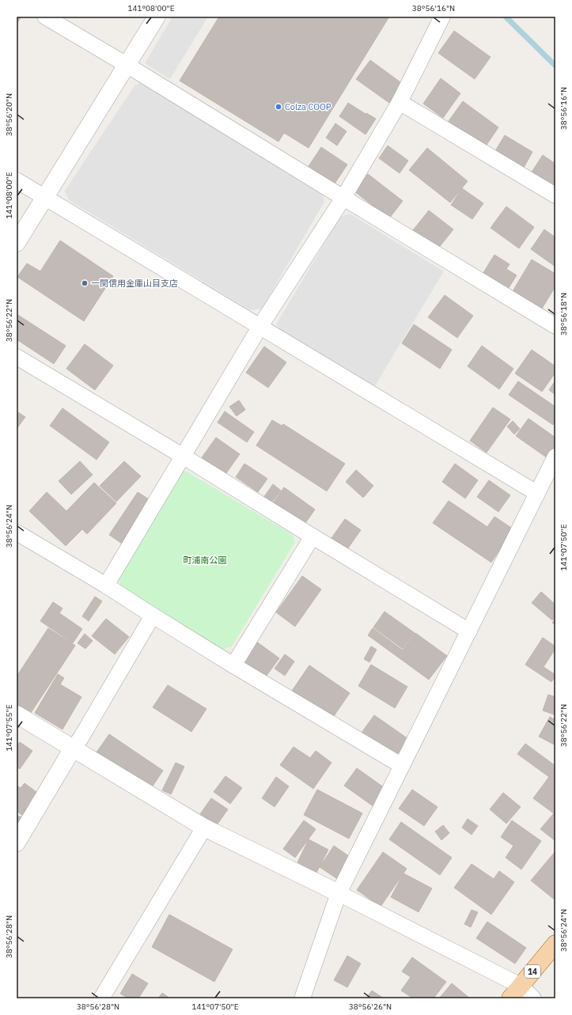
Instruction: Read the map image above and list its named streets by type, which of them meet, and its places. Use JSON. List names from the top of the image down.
{
  "streets": {
    "main road": ["14"]
  },
  "parks": ["町浦南公園"],
  "places": ["Colza COOP", "一関信用金庫山目支店"],
  "coordinates": [
    "141°08'00\"E",
    "38°56'16\"N",
    "38°56'20\"N",
    "38°56'18\"N",
    "38°56'22\"N",
    "38°56'24\"N",
    "141°07'50\"E",
    "141°07'55\"E",
    "38°56'28\"N",
    "38°56'26\"N"
  ]
}
